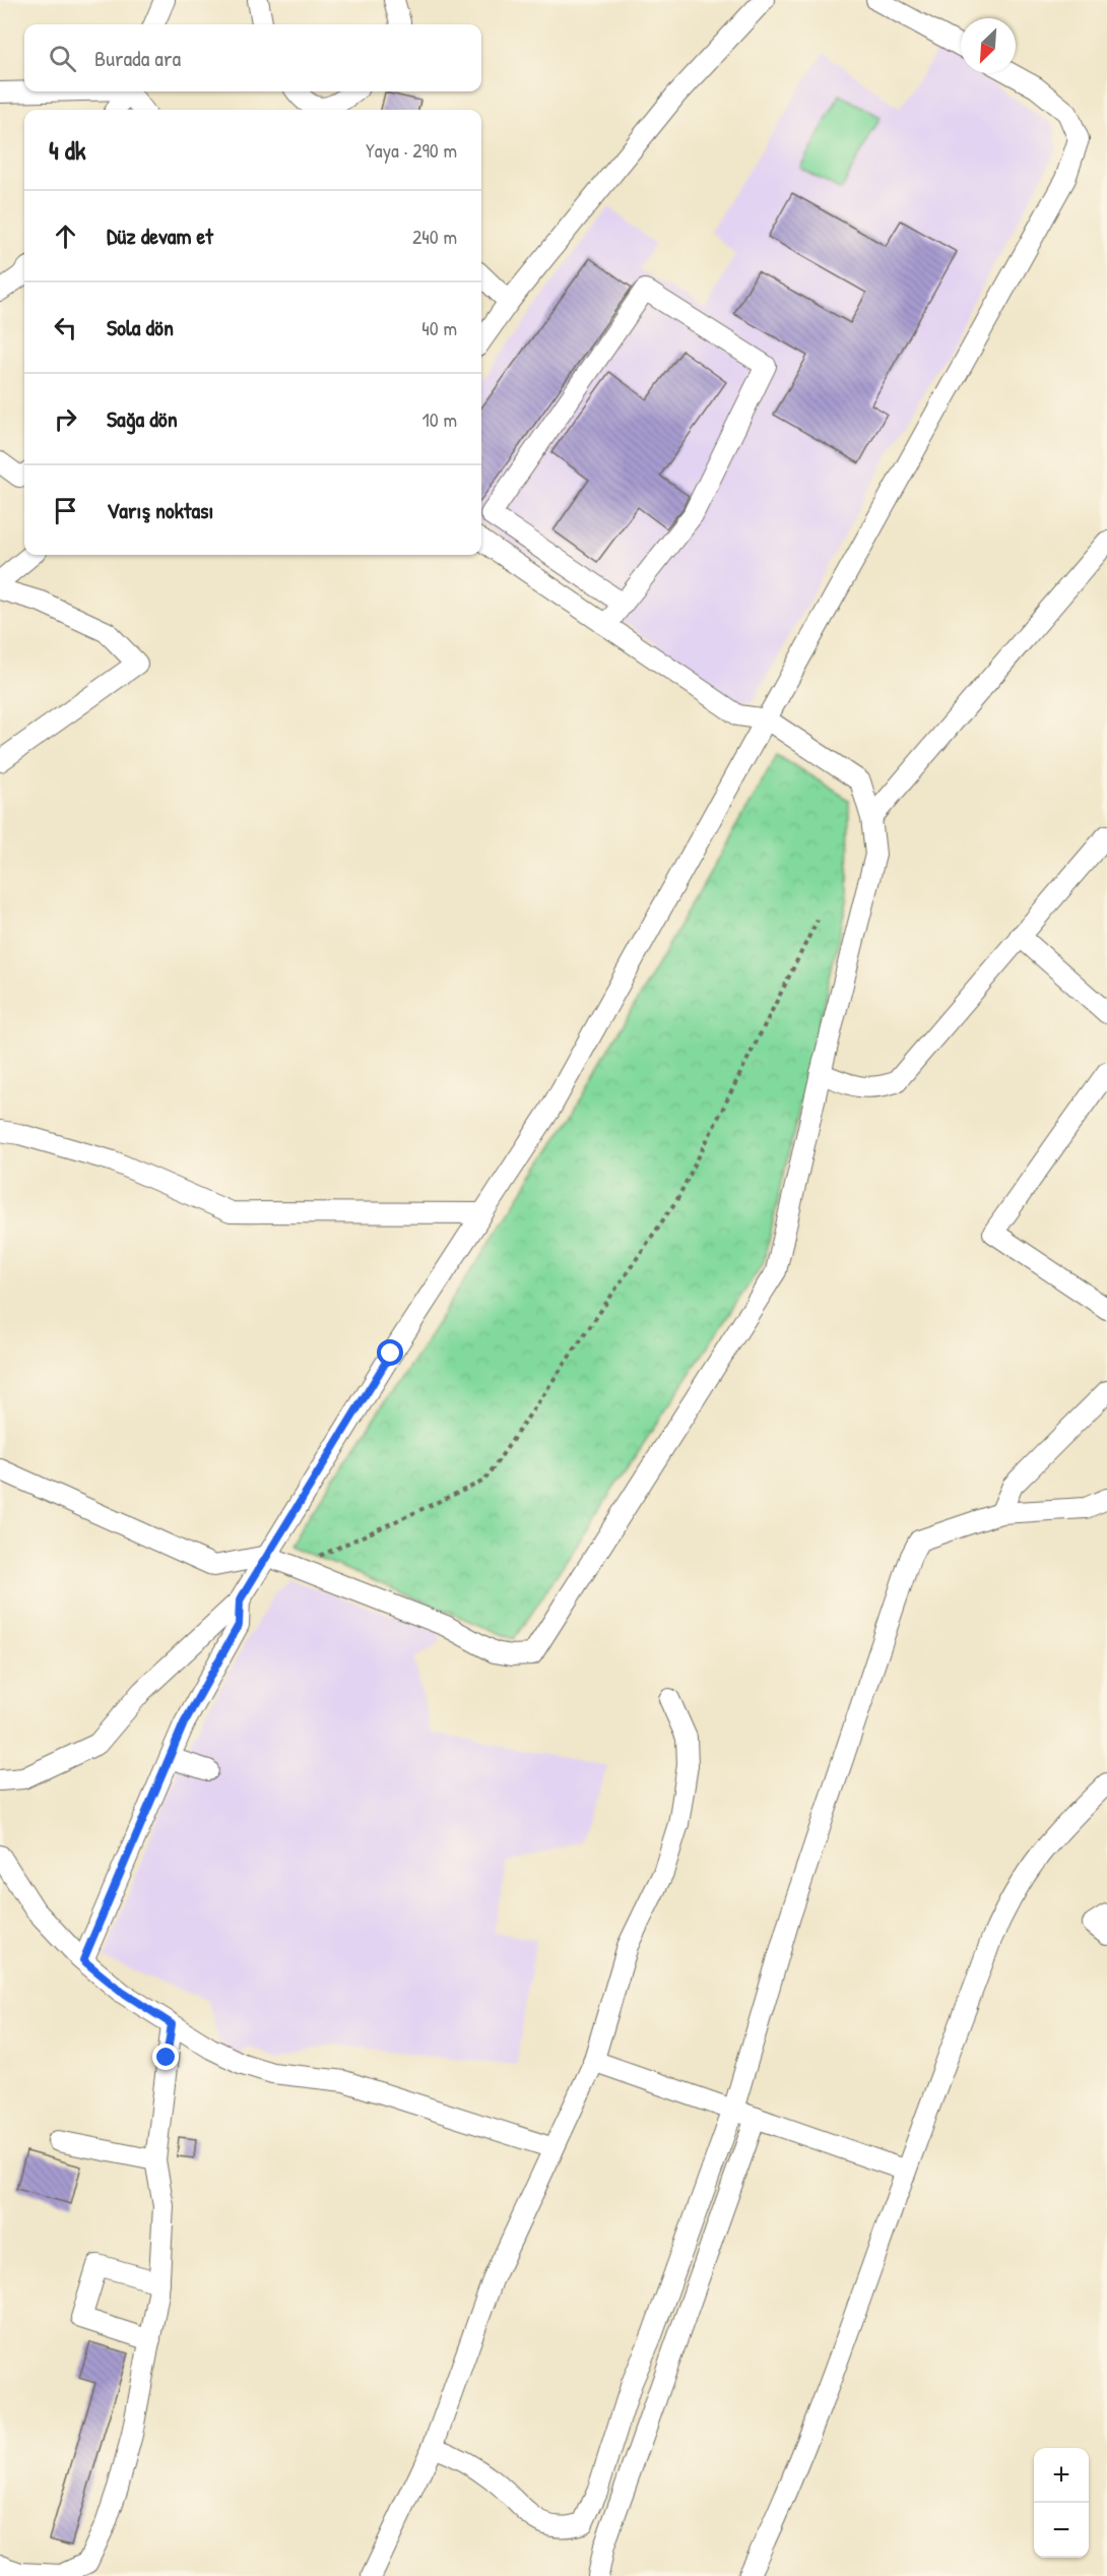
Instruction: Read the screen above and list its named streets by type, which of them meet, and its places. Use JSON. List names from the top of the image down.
{
  "north": "bottom left",
  "page": {
    "search": "Burada ara",
    "heading": ["4 dk", "Yaya · 290 m"],
    "list": [
      ["Düz devam et", "240 m"],
      ["Sola dön", "40 m"],
      ["Sağa dön", "10 m"],
      "Varış noktası"
    ],
    "map_buttons": ["+", "−"]
  }
}
